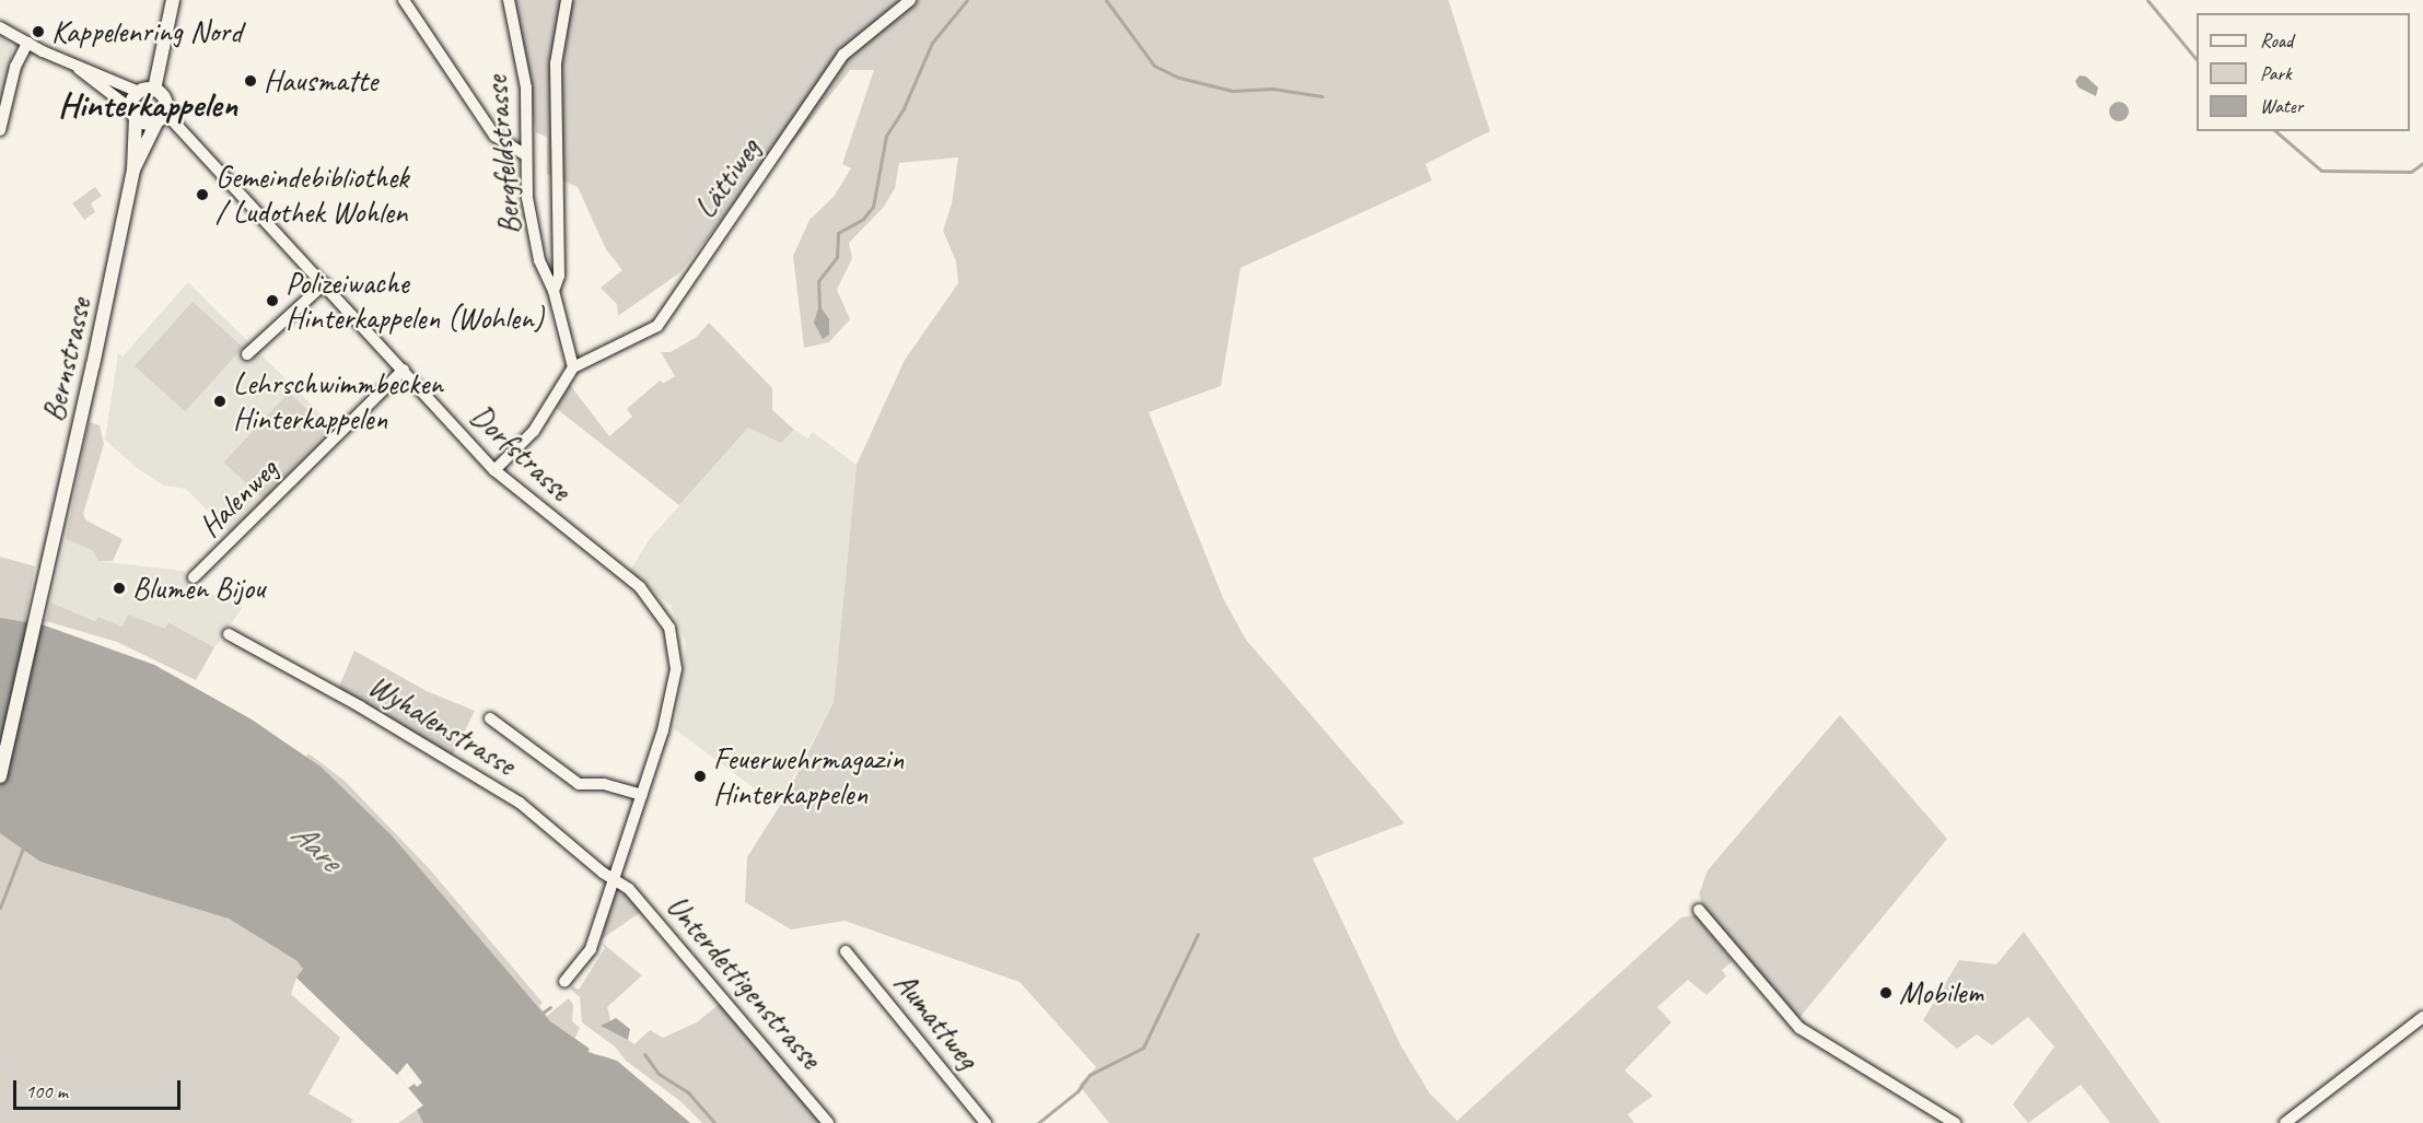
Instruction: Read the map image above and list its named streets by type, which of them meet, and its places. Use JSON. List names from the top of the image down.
{
  "streets": {
    "main road": ["Bernstrasse"],
    "street": [
      "Bergfeldstrasse",
      "Lättiweg",
      "Dorfstrasse",
      "Halenweg",
      "Wyhalenstrasse",
      "Unterdettigenstrasse",
      "Aumattweg"
    ]
  },
  "crossings": [
    ["Bergfeldstrasse", "Lättiweg"],
    ["Bernstrasse", "Dorfstrasse"],
    ["Dorfstrasse", "Halenweg"],
    ["Dorfstrasse", "Wyhalenstrasse"],
    ["Dorfstrasse", "Unterdettigenstrasse"],
    ["Wyhalenstrasse", "Unterdettigenstrasse"]
  ],
  "districts": ["Hinterkappelen"],
  "water": ["Aare"],
  "places": [
    "Kappelenring Nord",
    "Hausmatte",
    "Gemeindebibliothek / Ludothek Wohlen",
    "Polizeiwache Hinterkappelen (Wohlen)",
    "Lehrschwimmbecken Hinterkappelen",
    "Blumen Bijou",
    "Feuerwehrmagazin Hinterkappelen",
    "Mobilem"
  ],
  "legend": ["Road", "Park", "Water"],
  "scale_bar": "100 m"
}
